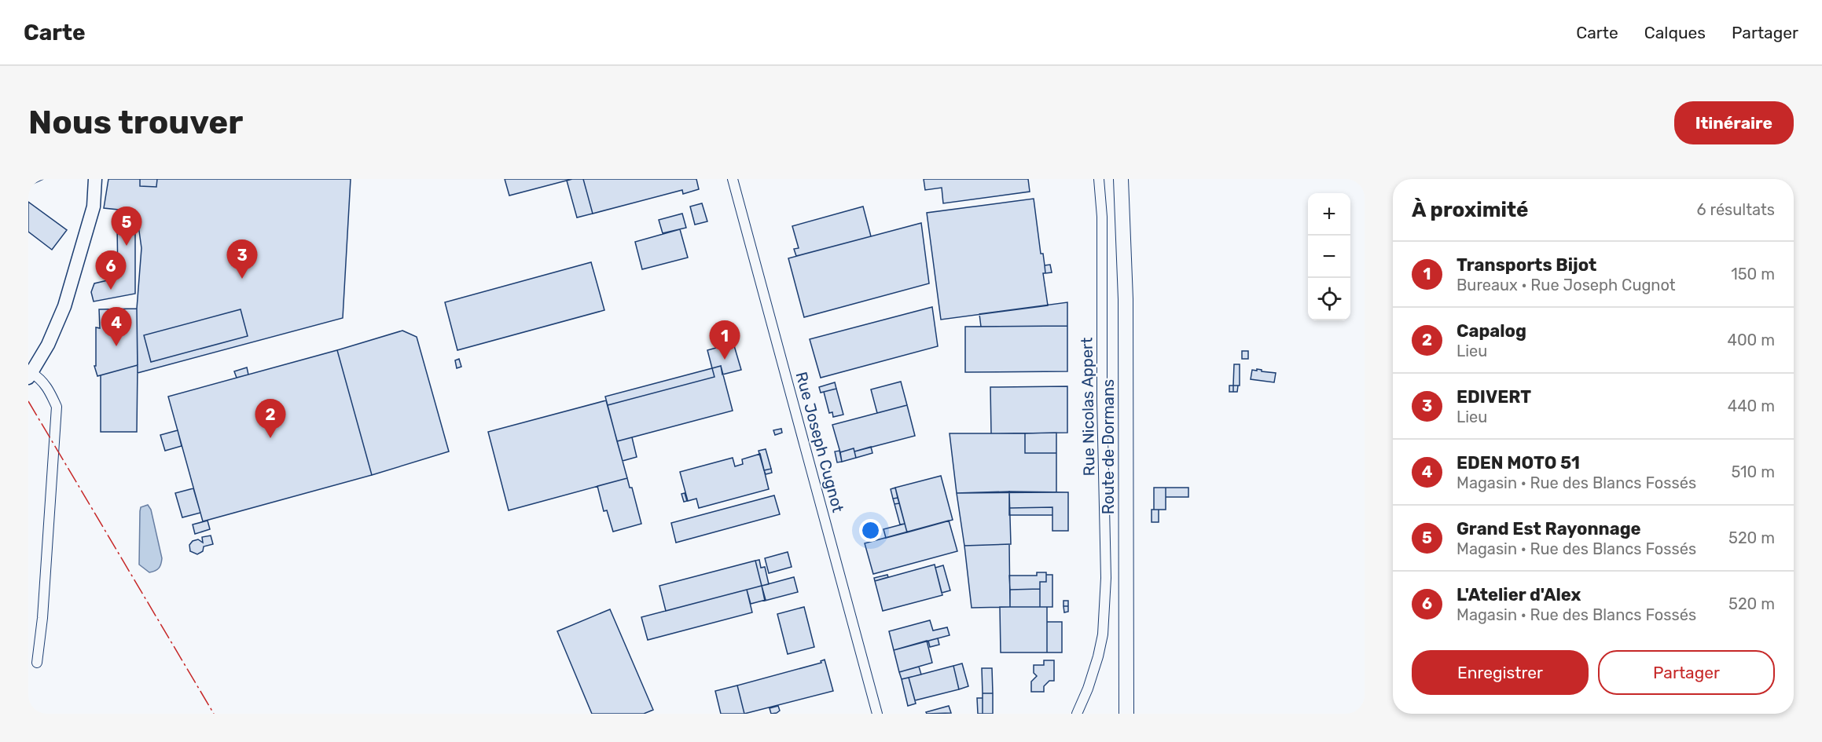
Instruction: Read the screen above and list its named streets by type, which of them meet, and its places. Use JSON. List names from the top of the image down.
{
  "streets": {
    "main road": ["Route de Dormans"],
    "street": ["Rue Nicolas Appert", "Rue Joseph Cugnot"]
  },
  "page": {
    "header": "Carte",
    "nav": ["Carte", "Calques", "Partager"],
    "buttons": [
      "Itinéraire",
      ["Enregistrer", "Partager"]
    ],
    "title": "Nous trouver",
    "heading": ["À proximité", "6 résultats"],
    "map_buttons": ["+", "−"],
    "pins": [
      "5",
      "3",
      "6",
      "4",
      "1",
      "2"
    ],
    "list": [
      {
        "mark": "1",
        "name": "Transports Bijot",
        "note": "Bureaux · Rue Joseph Cugnot",
        "value": "150 m"
      },
      {
        "mark": "2",
        "name": "Capalog",
        "note": "Lieu",
        "value": "400 m"
      },
      {
        "mark": "3",
        "name": "EDIVERT",
        "note": "Lieu",
        "value": "440 m"
      },
      {
        "mark": "4",
        "name": "EDEN MOTO 51",
        "note": "Magasin · Rue des Blancs Fossés",
        "value": "510 m"
      },
      {
        "mark": "5",
        "name": "Grand Est Rayonnage",
        "note": "Magasin · Rue des Blancs Fossés",
        "value": "520 m"
      },
      {
        "mark": "6",
        "name": "L'Atelier d'Alex",
        "note": "Magasin · Rue des Blancs Fossés",
        "value": "520 m"
      }
    ]
  }
}
